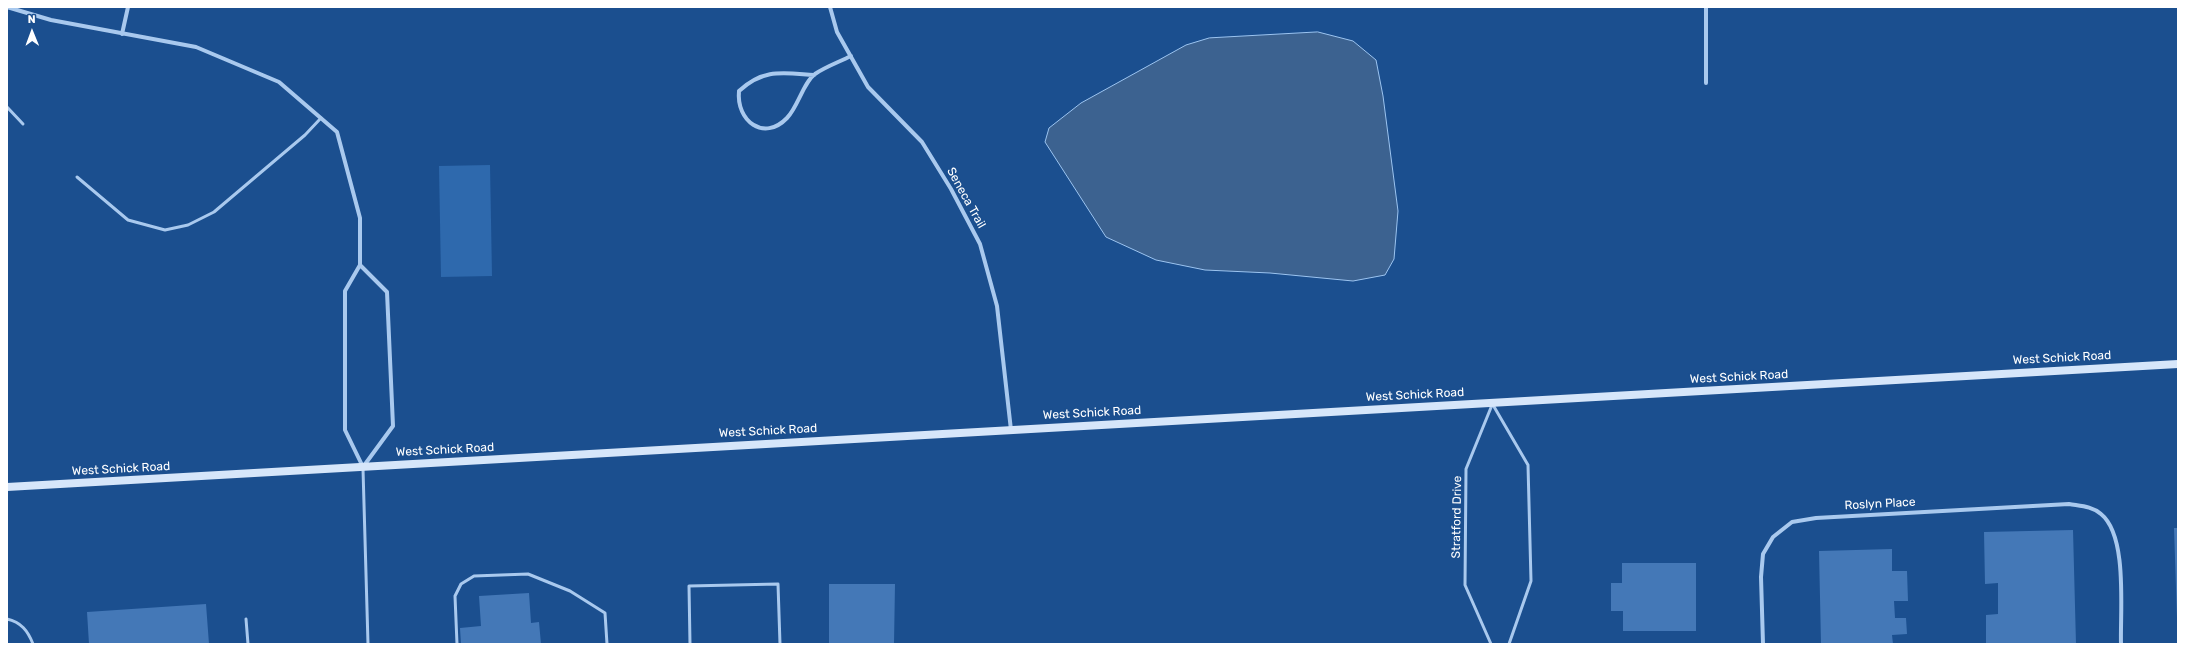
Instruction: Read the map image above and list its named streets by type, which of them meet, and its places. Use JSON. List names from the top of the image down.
{
  "streets": {
    "street": ["Seneca Trail", "West Schick Road", "Roslyn Place"],
    "lane": ["Stratford Drive"]
  },
  "crossings": [
    ["Seneca Trail", "West Schick Road"],
    ["West Schick Road", "Stratford Drive"]
  ],
  "north": "top"
}
